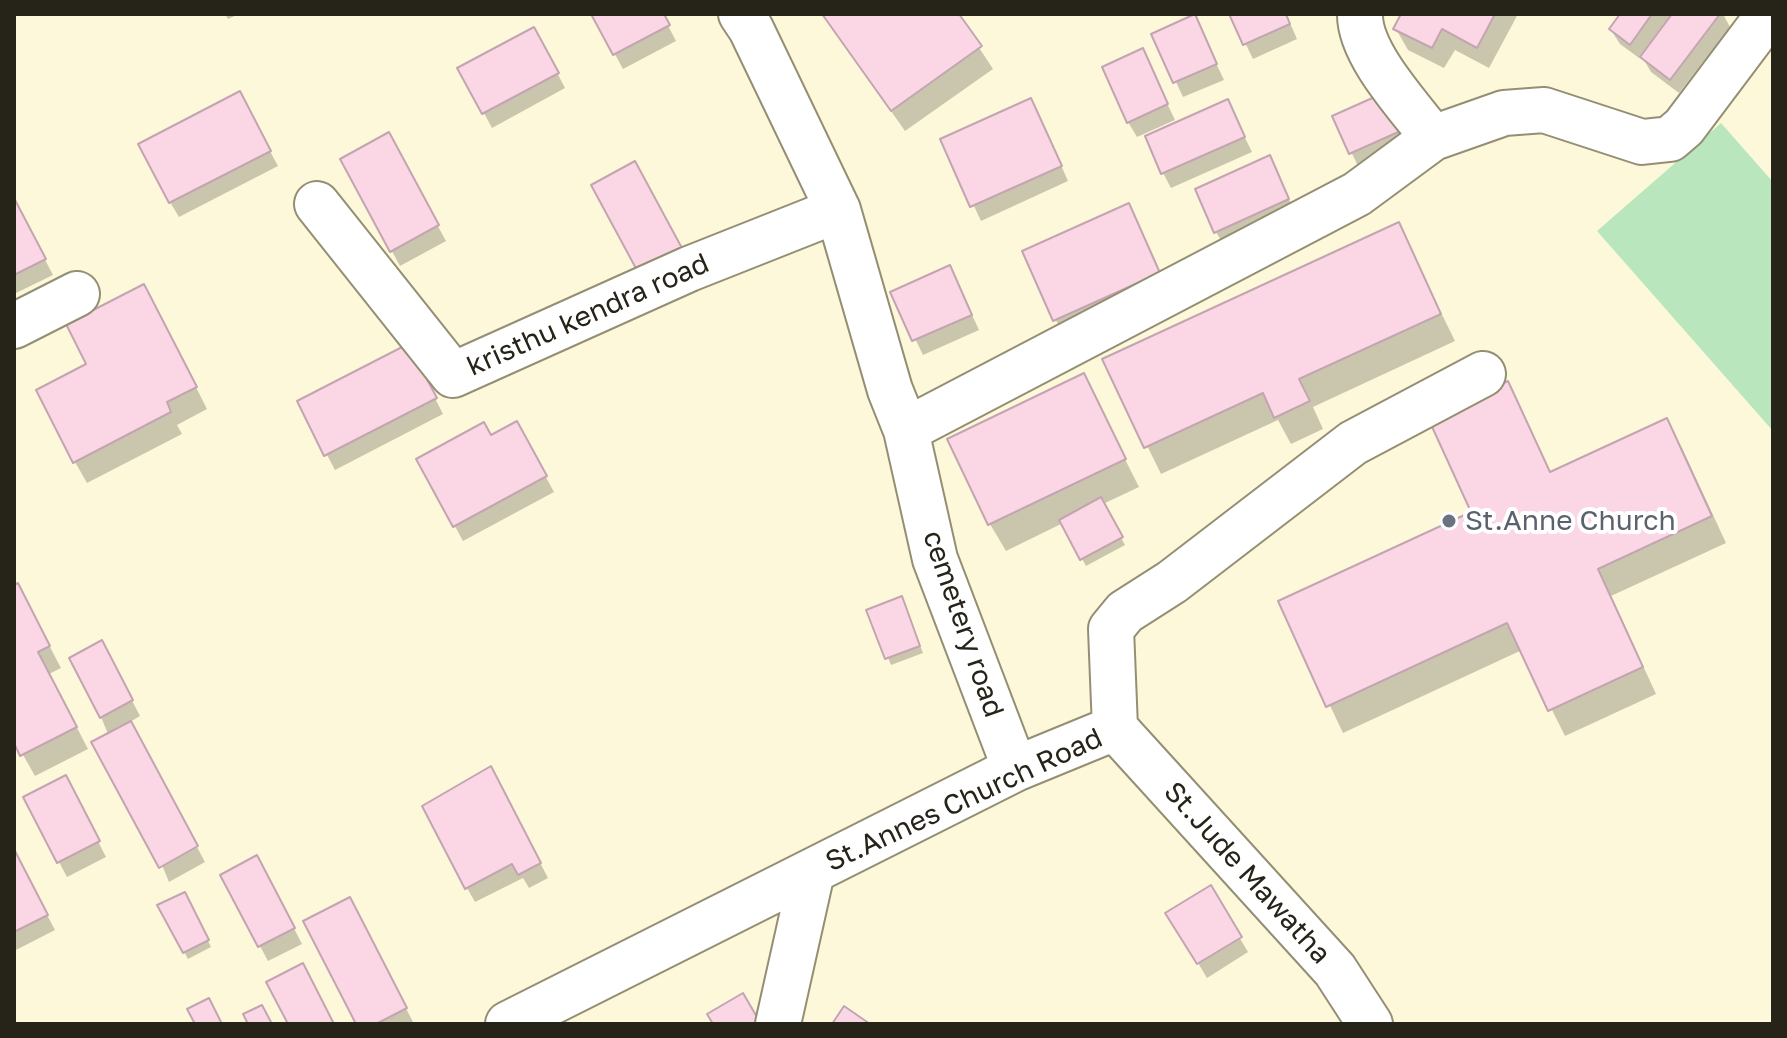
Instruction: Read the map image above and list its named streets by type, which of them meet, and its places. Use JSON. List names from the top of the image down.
{
  "streets": {
    "street": [
      "kristhu kendra road",
      "cemetery road",
      "St.Annes Church Road",
      "St.Jude Mawatha"
    ]
  },
  "crossings": [
    ["kristhu kendra road", "cemetery road"],
    ["cemetery road", "St.Annes Church Road"],
    ["St.Annes Church Road", "St.Jude Mawatha"]
  ],
  "places": ["St.Anne Church"]
}
